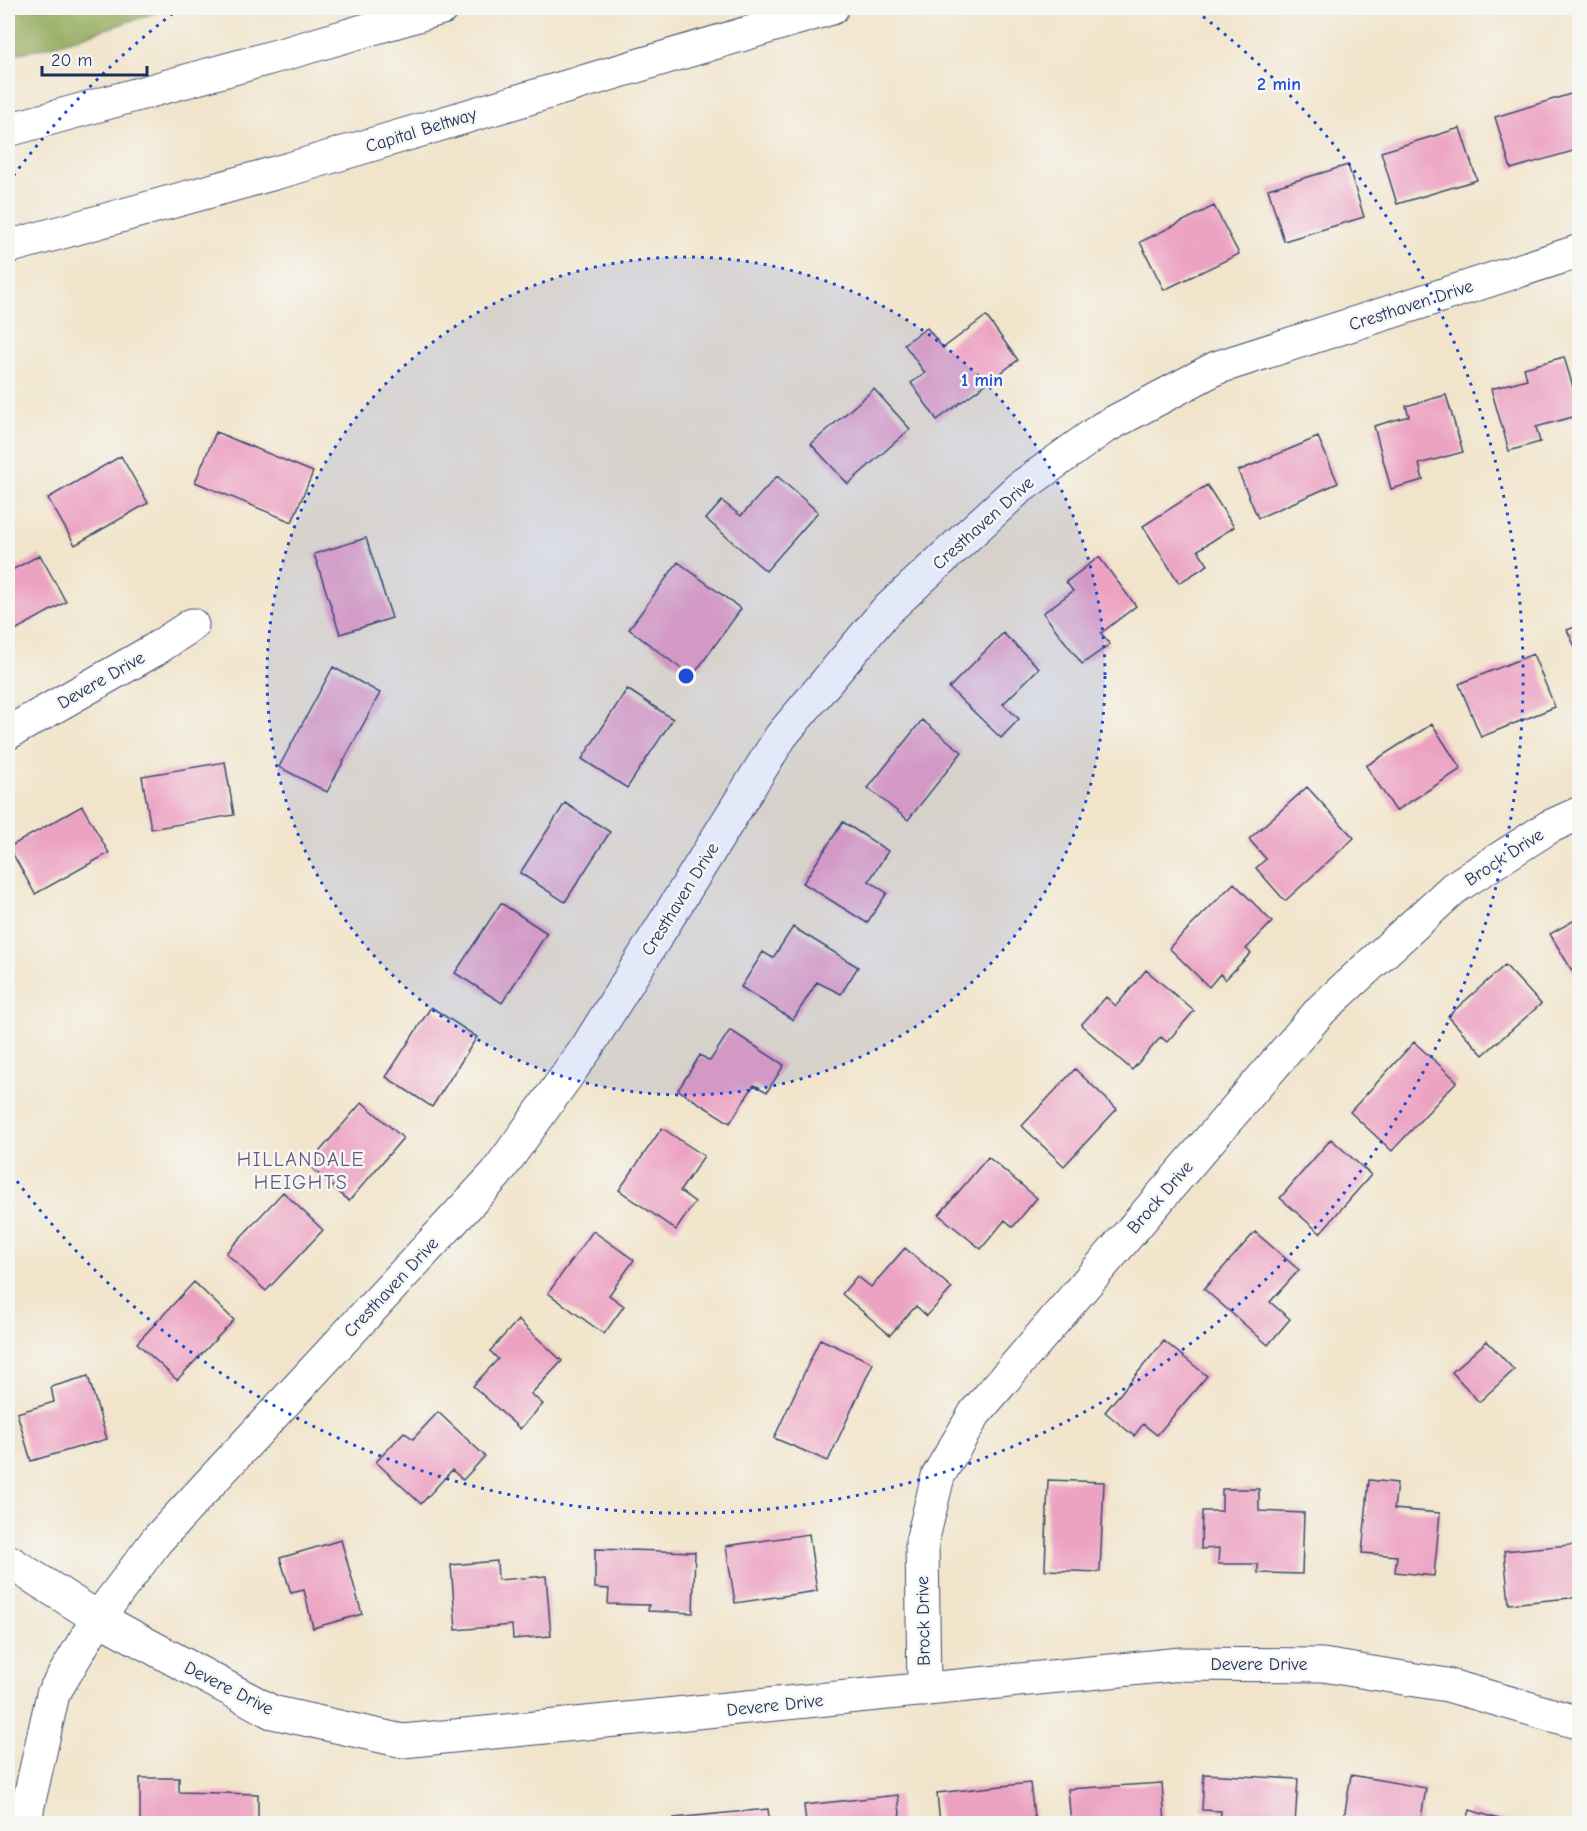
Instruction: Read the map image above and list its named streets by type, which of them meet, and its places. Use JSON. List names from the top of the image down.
{
  "streets": {
    "main road": [
      "Capital Beltway",
      "Cresthaven Drive",
      "Devere Drive",
      "Brock Drive"
    ]
  },
  "crossings": [
    ["Cresthaven Drive", "Devere Drive"],
    ["Devere Drive", "Brock Drive"]
  ],
  "districts": ["HILLANDALE HEIGHTS"],
  "scale_bar": "20 m",
  "rings": ["2 min", "1 min"]
}
